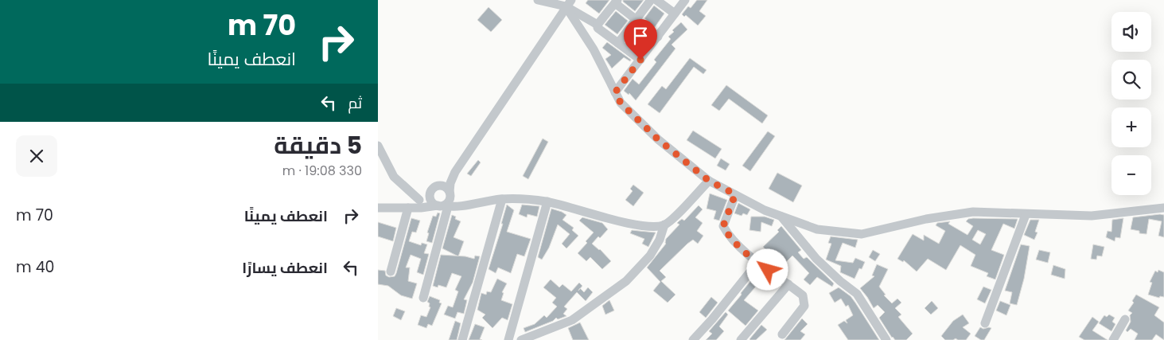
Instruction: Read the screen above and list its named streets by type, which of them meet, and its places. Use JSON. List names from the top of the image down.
{
  "page": {
    "turn": ["70 m", "انعطف يمينًا"],
    "map_buttons": ["+", "−"],
    "then": "ثم",
    "heading": ["5 دقيقة", "330 m · 19:08"],
    "list": [
      {
        "name": "انعطف يمينًا",
        "value": "70 m"
      },
      {
        "name": "انعطف يسارًا",
        "value": "40 m"
      }
    ]
  }
}
